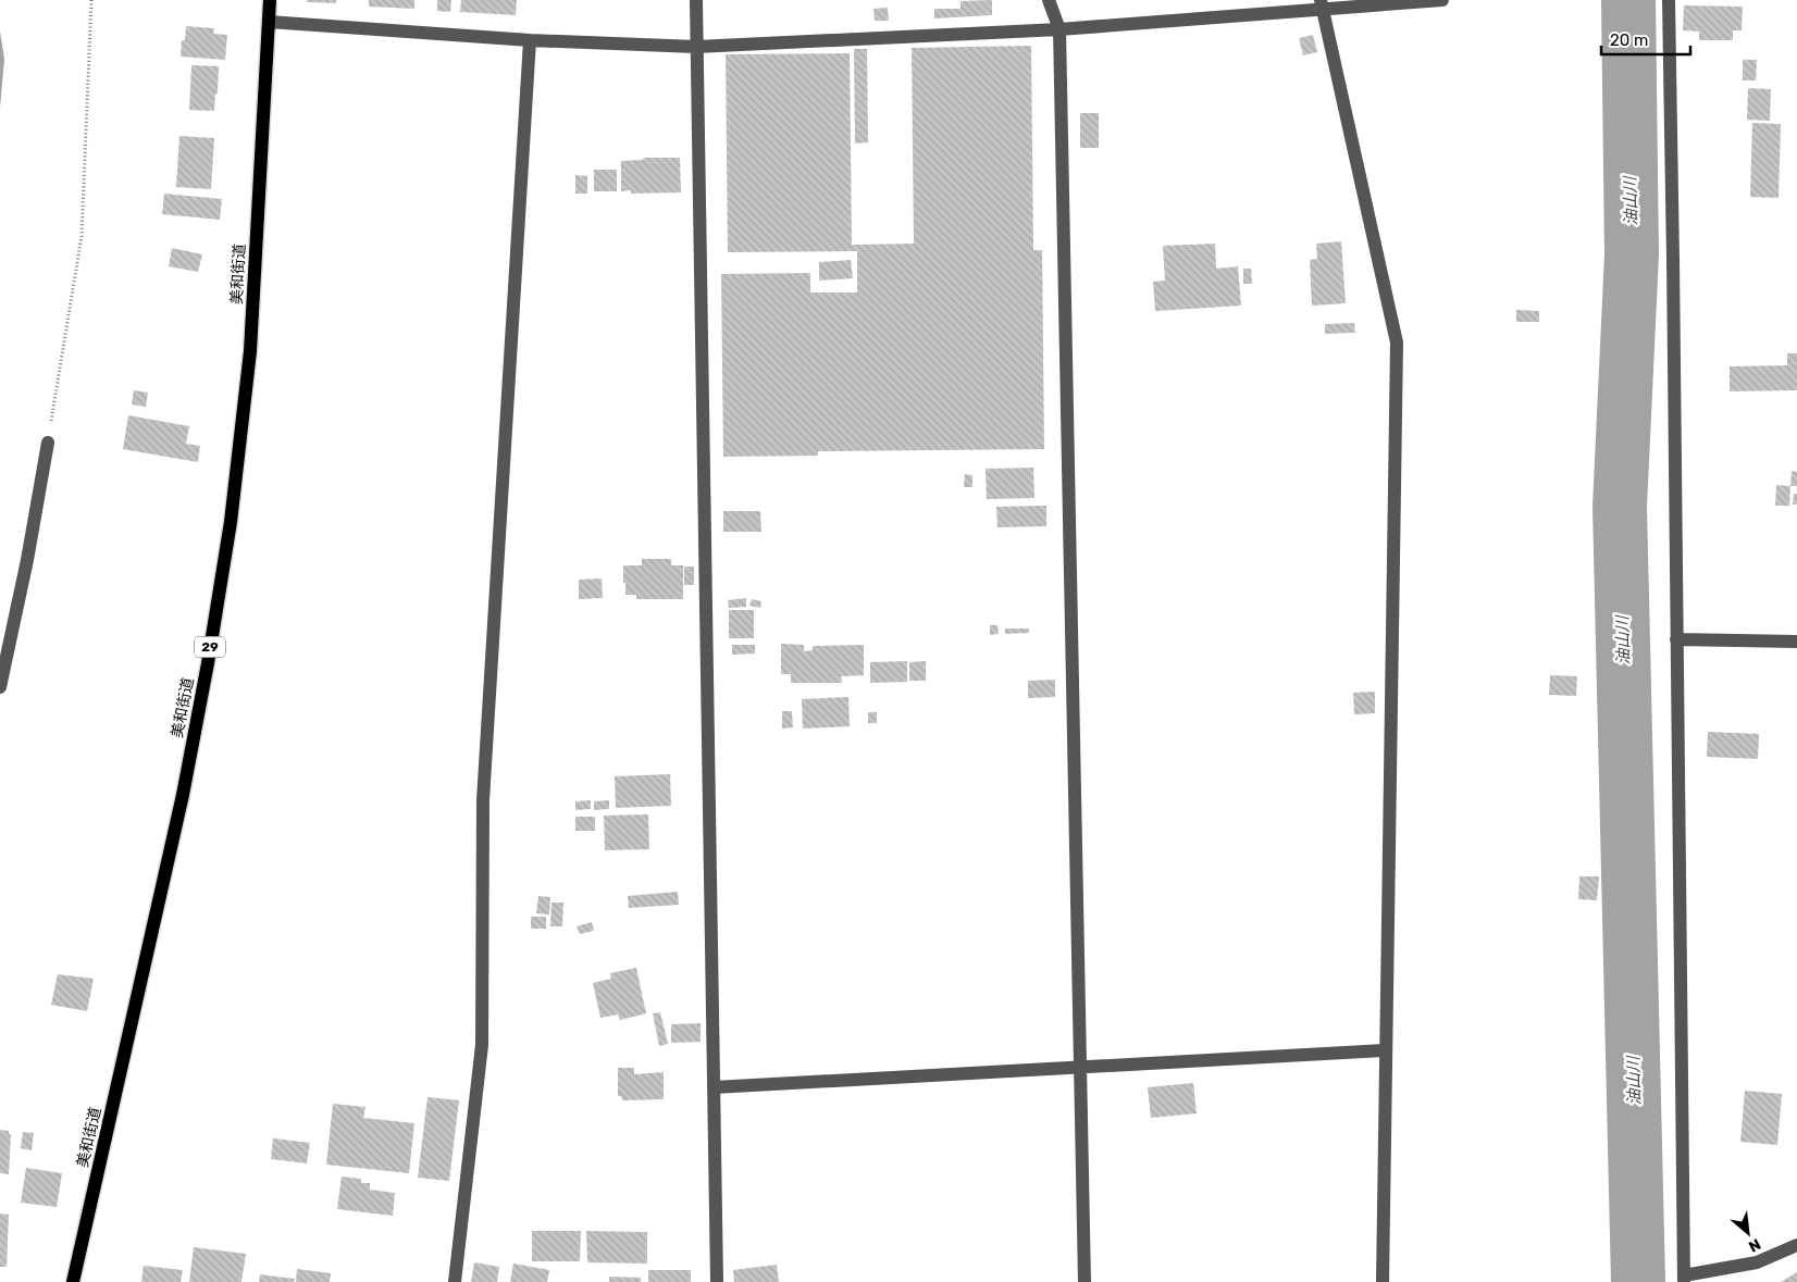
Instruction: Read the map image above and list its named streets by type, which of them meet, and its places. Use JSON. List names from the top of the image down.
{
  "streets": {
    "main road": ["美和街道", "29"]
  },
  "water": ["油山川"],
  "scale_bar": "20 m",
  "north": "bottom right"
}
